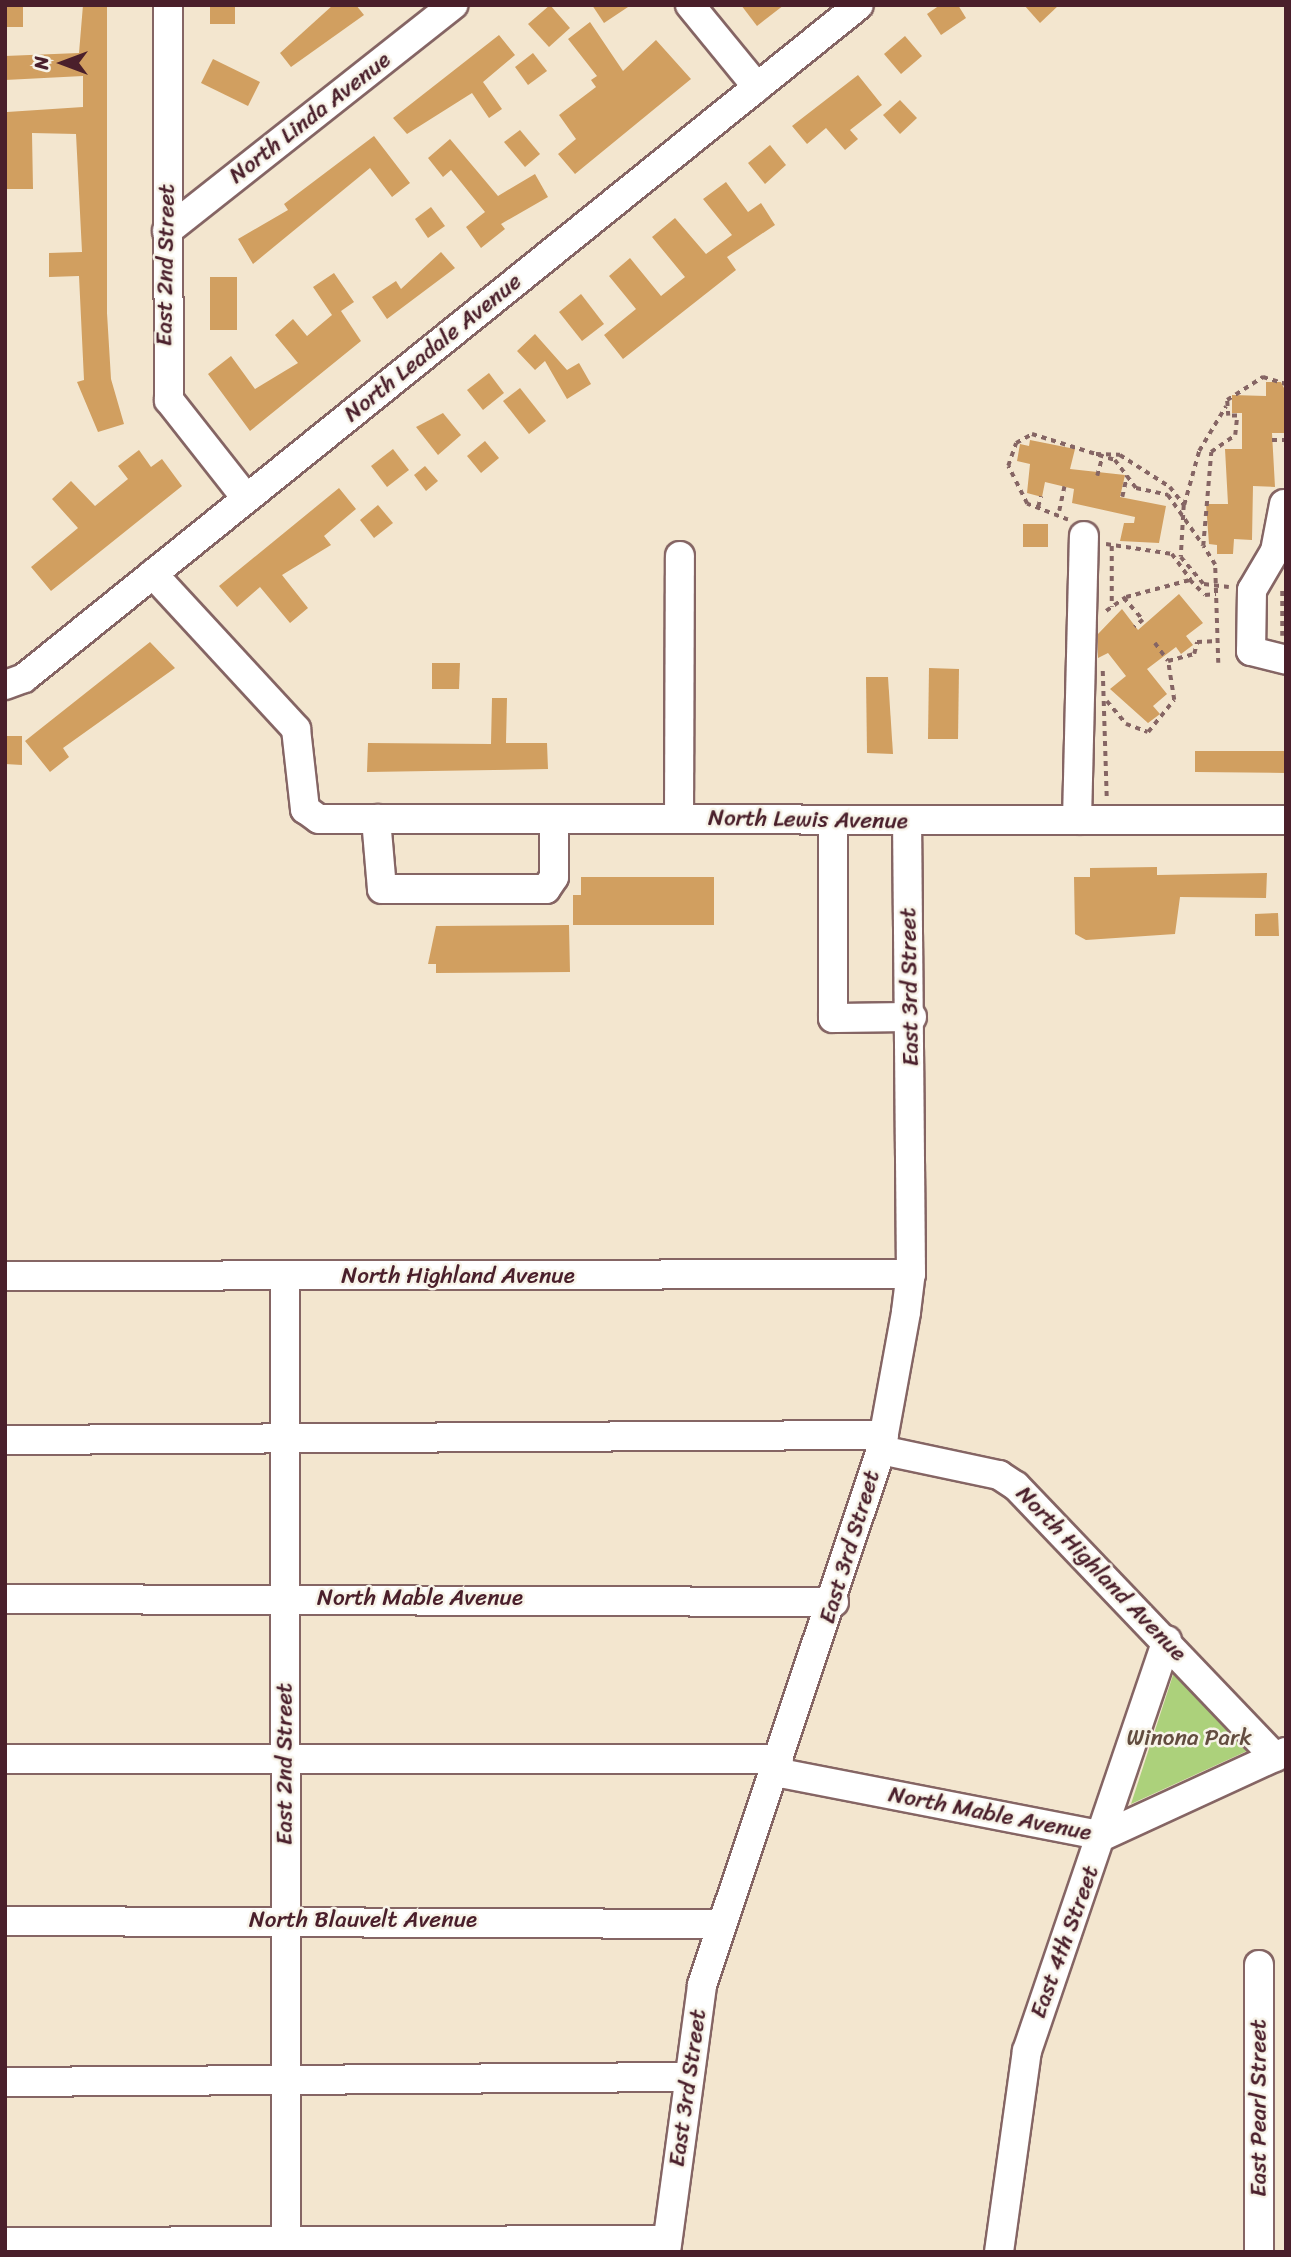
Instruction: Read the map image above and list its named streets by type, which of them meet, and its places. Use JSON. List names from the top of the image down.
{
  "streets": {
    "street": [
      "North Linda Avenue",
      "East 2nd Street",
      "North Leadale Avenue",
      "North Lewis Avenue",
      "East 3rd Street",
      "North Highland Avenue",
      "North Mable Avenue",
      "North Blauvelt Avenue",
      "East 4th Street",
      "East Pearl Street"
    ]
  },
  "crossings": [
    ["North Linda Avenue", "East 2nd Street"],
    ["East 2nd Street", "North Leadale Avenue"],
    ["East 2nd Street", "North Highland Avenue"],
    ["East 2nd Street", "North Mable Avenue"],
    ["East 2nd Street", "North Blauvelt Avenue"],
    ["North Leadale Avenue", "North Lewis Avenue"],
    ["North Lewis Avenue", "East 3rd Street"],
    ["East 3rd Street", "North Highland Avenue"],
    ["East 3rd Street", "North Mable Avenue"],
    ["East 3rd Street", "North Blauvelt Avenue"],
    ["North Highland Avenue", "North Mable Avenue"],
    ["North Highland Avenue", "East 4th Street"],
    ["North Mable Avenue", "East 4th Street"]
  ],
  "parks": ["Winona Park"],
  "north": "left"
}
